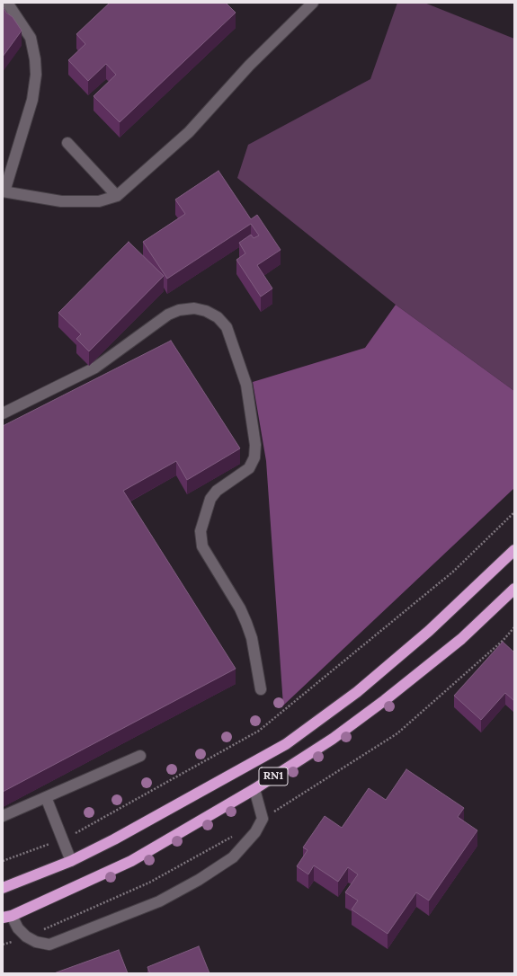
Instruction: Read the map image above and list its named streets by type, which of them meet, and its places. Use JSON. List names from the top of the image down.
{
  "streets": {
    "highway": ["RN1"]
  }
}
